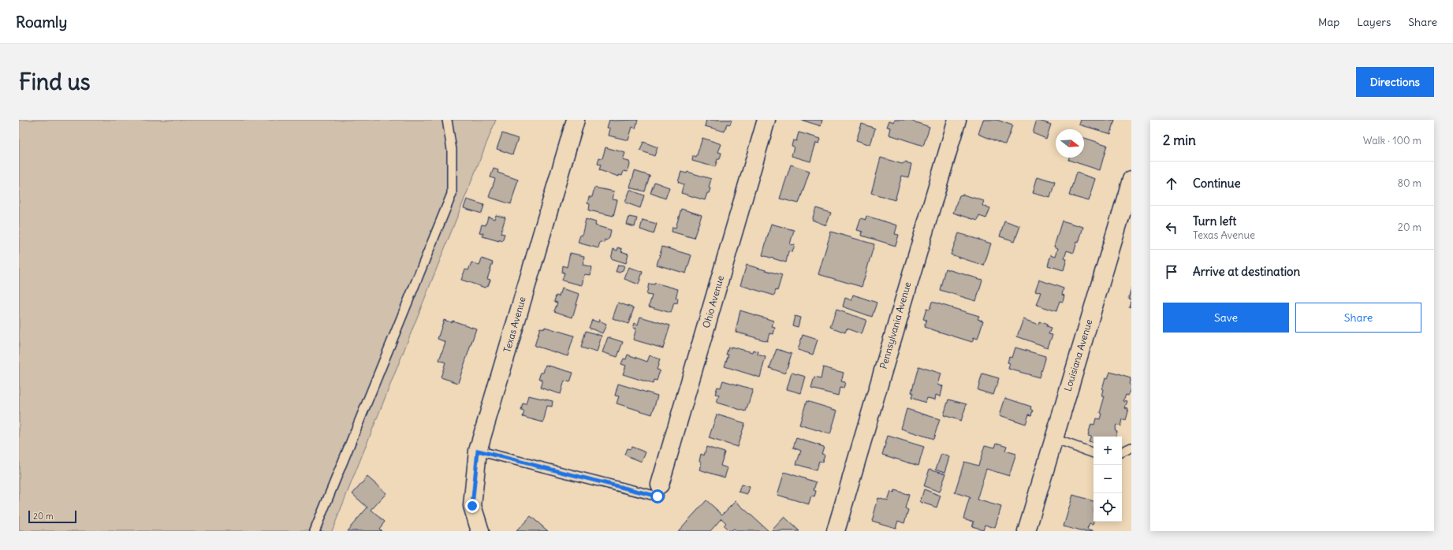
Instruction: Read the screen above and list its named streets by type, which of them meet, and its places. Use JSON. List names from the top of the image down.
{
  "streets": {
    "street": [
      "Ohio Avenue",
      "Texas Avenue",
      "Pennsylvania Avenue",
      "Louisiana Avenue"
    ]
  },
  "scale_bar": "20 m",
  "north": "right",
  "page": {
    "header": "Roamly",
    "nav": ["Map", "Layers", "Share"],
    "buttons": [
      "Directions",
      ["Save", "Share"]
    ],
    "title": "Find us",
    "heading": ["2 min", "Walk · 100 m"],
    "list": [
      ["Continue", "80 m"],
      ["Turn left", "Texas Avenue", "20 m"],
      "Arrive at destination"
    ],
    "map_buttons": ["+", "−"],
    "scale": "20 m"
  }
}
